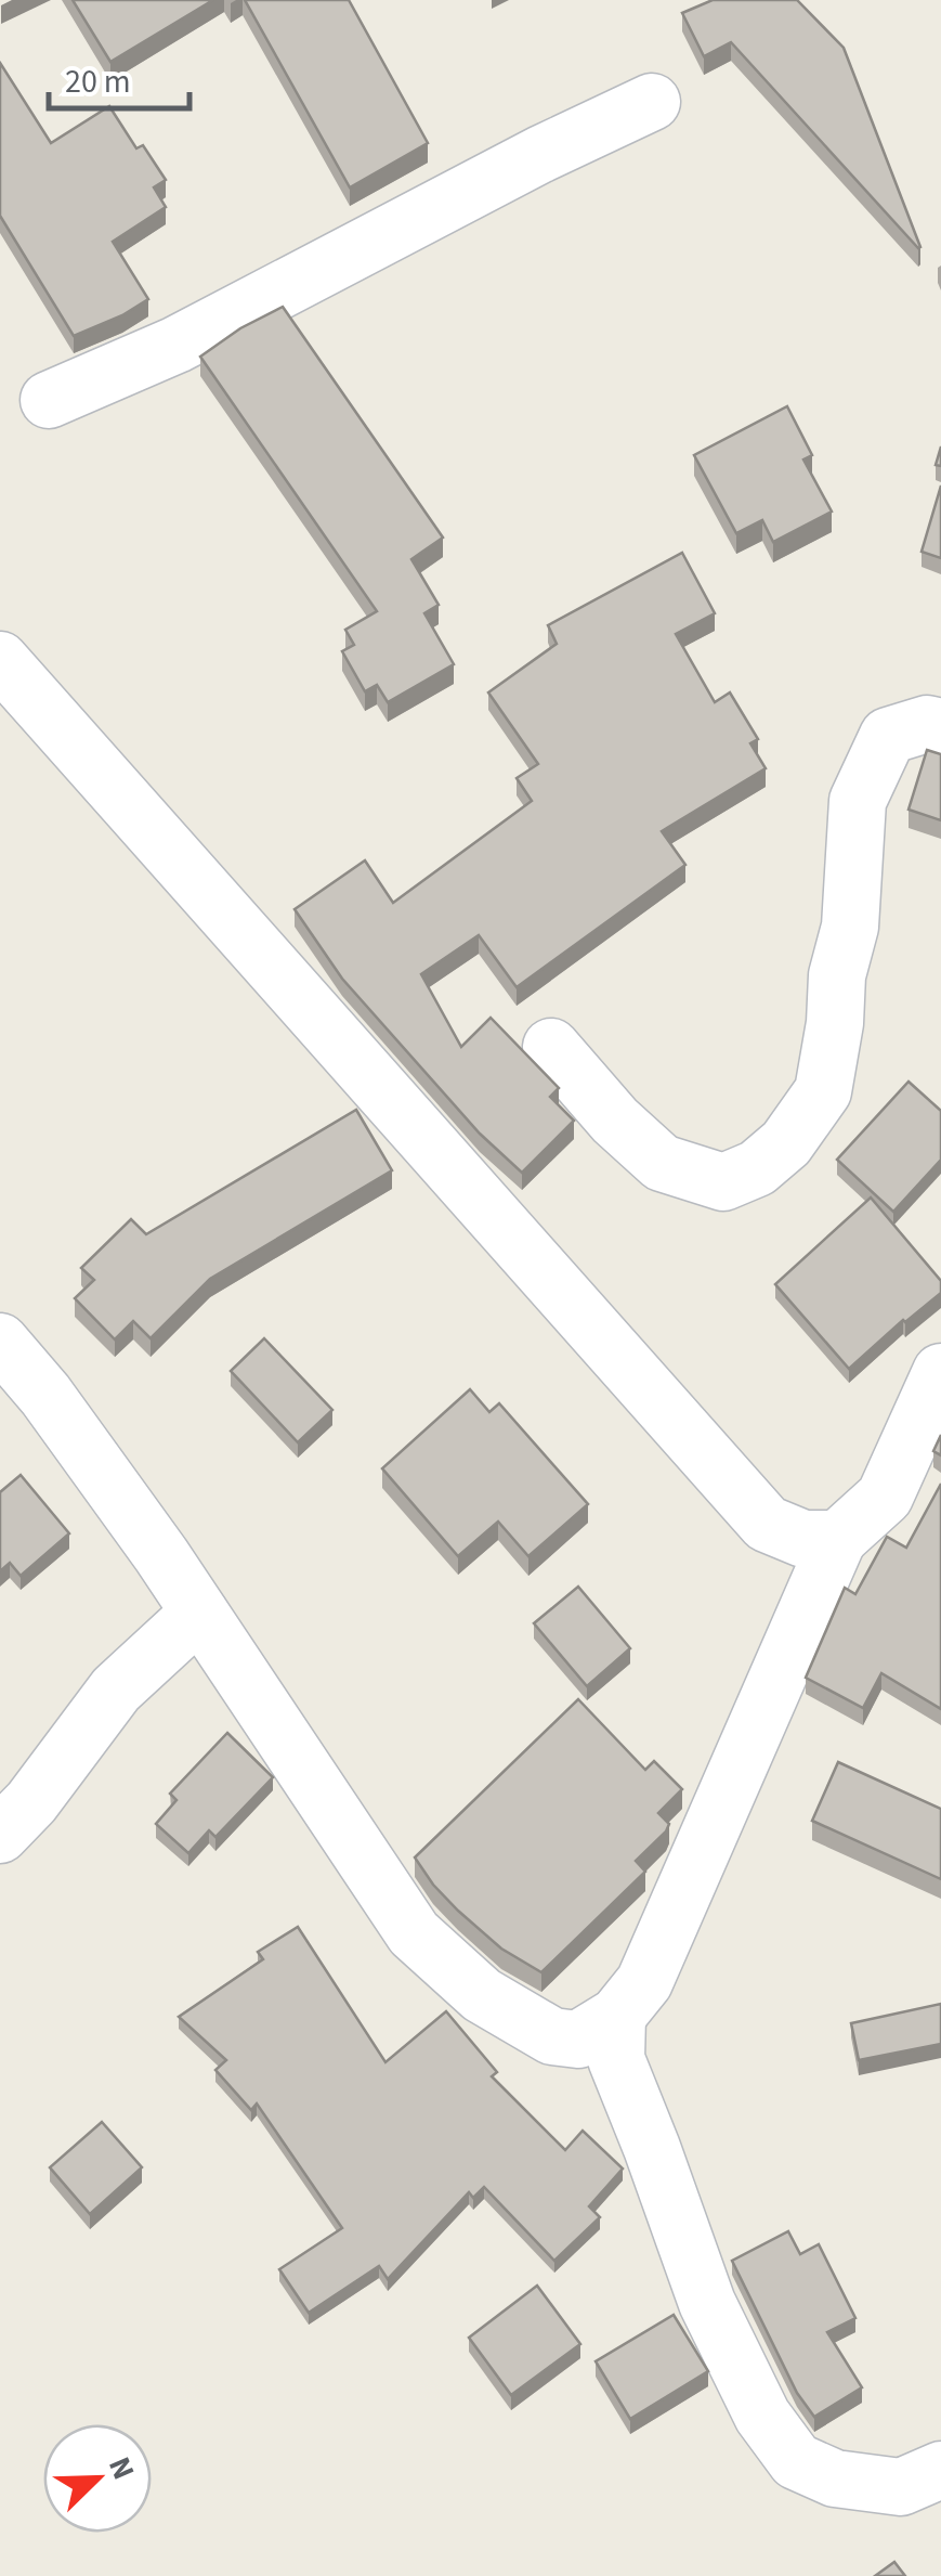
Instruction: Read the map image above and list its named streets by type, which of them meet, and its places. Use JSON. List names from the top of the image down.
{
  "scale_bar": "20 m",
  "north": "top right"
}
